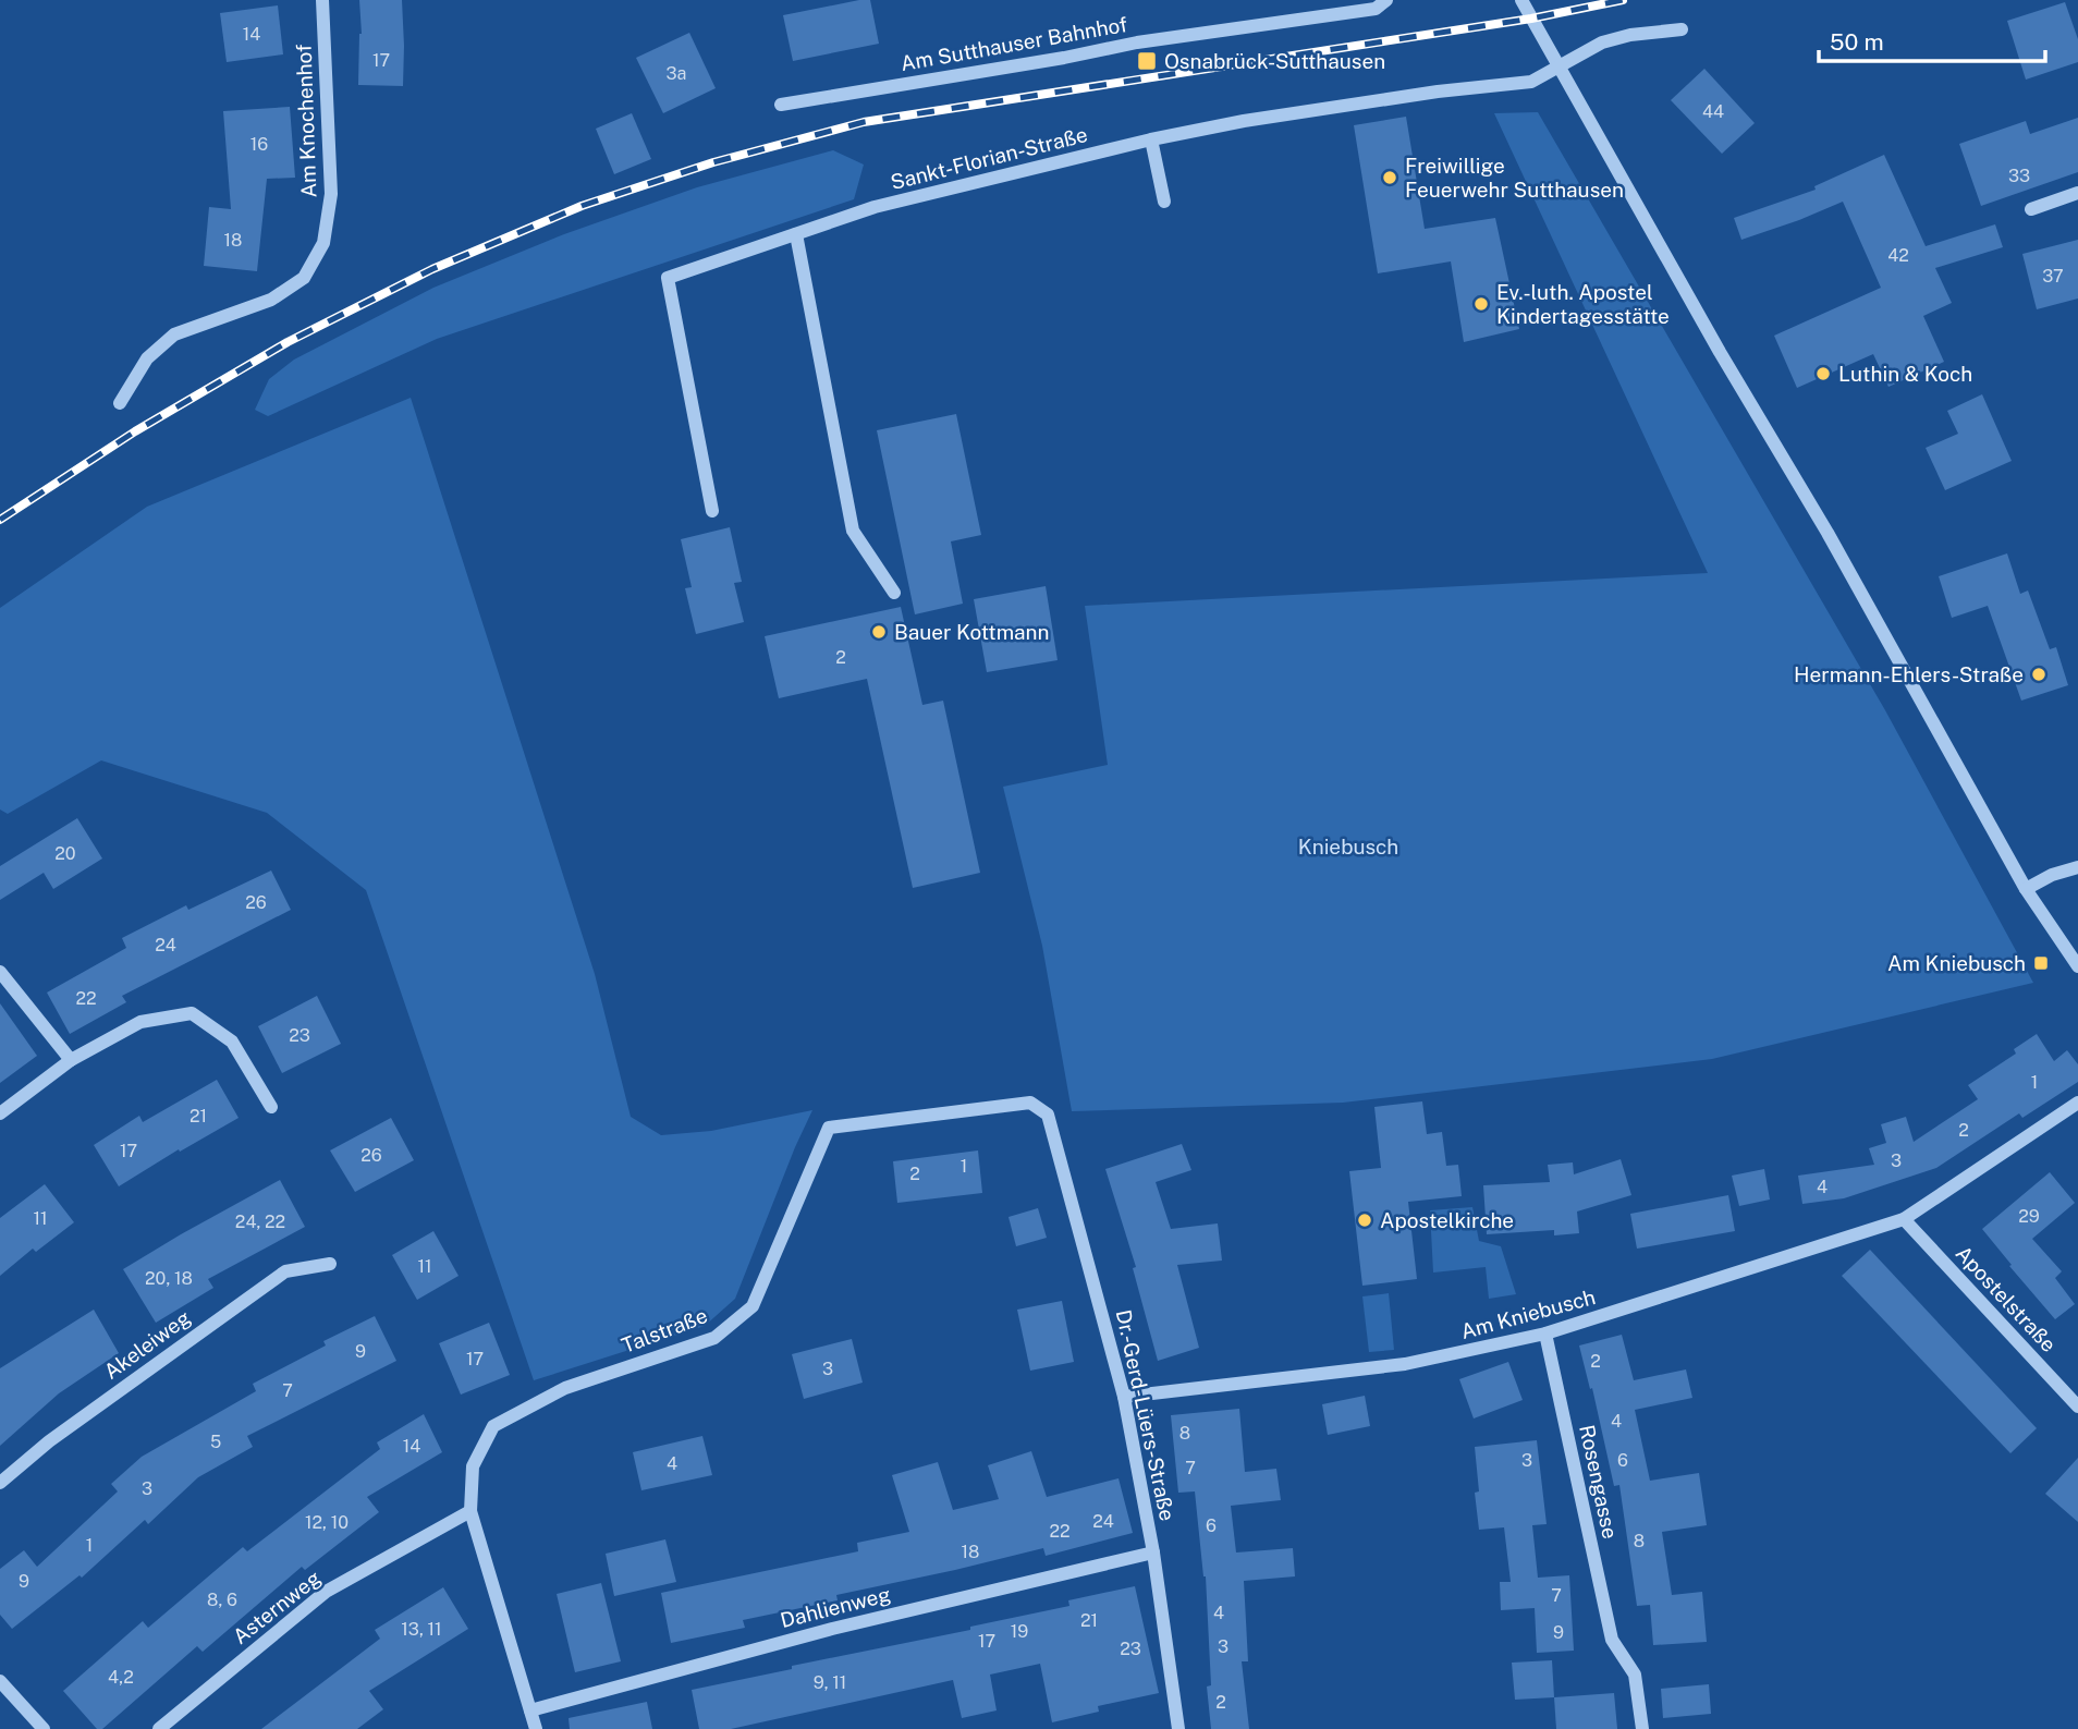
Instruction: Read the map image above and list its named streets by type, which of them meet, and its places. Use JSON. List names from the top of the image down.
{
  "streets": {
    "street": [
      "Am Sutthauser Bahnhof",
      "Am Knochenhof",
      "Sankt-Florian-Straße",
      "Apostelstraße",
      "Am Kniebusch",
      "Talstraße",
      "Akeleiweg",
      "Dr.-Gerd-Lüers-Straße",
      "Rosengasse",
      "Asternweg",
      "Dahlienweg"
    ]
  },
  "crossings": [
    ["Apostelstraße", "Am Kniebusch"],
    ["Am Kniebusch", "Dr.-Gerd-Lüers-Straße"],
    ["Am Kniebusch", "Rosengasse"],
    ["Talstraße", "Dr.-Gerd-Lüers-Straße"],
    ["Talstraße", "Asternweg"],
    ["Talstraße", "Dahlienweg"],
    ["Dr.-Gerd-Lüers-Straße", "Dahlienweg"]
  ],
  "parks": ["Kniebusch"],
  "places": {
    "transit": ["Osnabrück-Sutthausen", "Am Kniebusch"],
    "other": [
      "Freiwillige Feuerwehr Sutthausen",
      "Ev.-luth. Apostel Kindertagesstätte",
      "Luthin & Koch",
      "Bauer Kottmann",
      "Hermann-Ehlers-Straße",
      "Apostelkirche"
    ]
  },
  "house_numbers": [
    "14",
    "17",
    "3a",
    "44",
    "16",
    "33",
    "18",
    "42",
    "37",
    "2",
    "20",
    "26",
    "24",
    "22",
    "23",
    "1",
    "21",
    "2",
    "17",
    "26",
    "3",
    "1",
    "2",
    "4",
    "29",
    "11",
    "24, 22",
    "11",
    "20, 18",
    "9",
    "17",
    "2",
    "3",
    "7",
    "4",
    "8",
    "5",
    "14",
    "3",
    "6",
    "4",
    "7",
    "3",
    "24",
    "12, 10",
    "6",
    "22",
    "8",
    "1",
    "18",
    "9",
    "7",
    "8, 6",
    "4",
    "21",
    "13, 11",
    "19",
    "9",
    "17",
    "3",
    "23",
    "4,2",
    "9, 11",
    "2"
  ],
  "scale_bar": "50 m"
}
